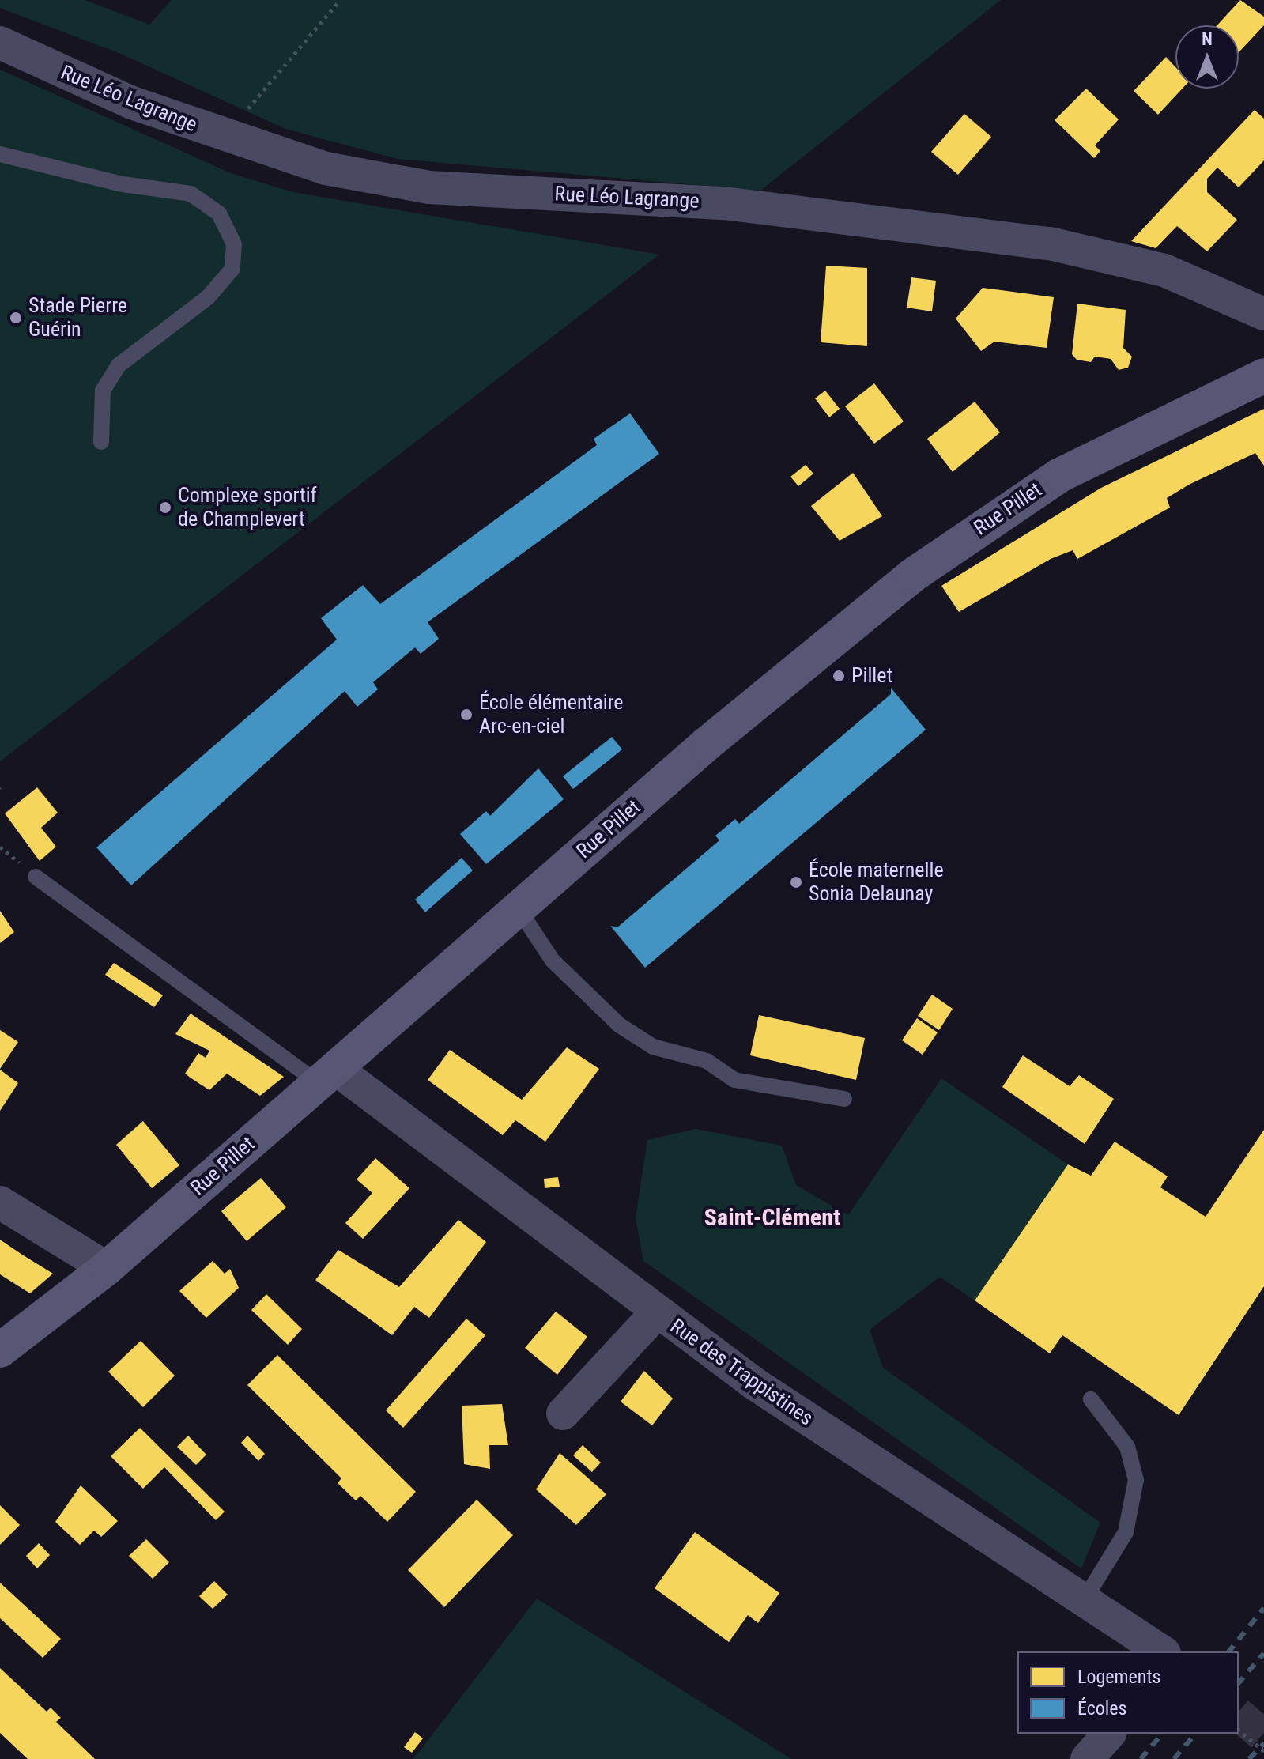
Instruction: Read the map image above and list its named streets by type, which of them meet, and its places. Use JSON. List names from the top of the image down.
{
  "streets": {
    "street": ["Rue Léo Lagrange", "Rue Pillet", "Rue des Trappistines"]
  },
  "crossings": [
    ["Rue Pillet", "Rue des Trappistines"]
  ],
  "districts": ["Saint-Clément"],
  "places": [
    "Stade Pierre Guérin",
    "Complexe sportif de Champlevert",
    "Pillet",
    "École élémentaire Arc-en-ciel",
    "École maternelle Sonia Delaunay"
  ],
  "legend": ["Logements", "Écoles"],
  "north": "top"
}
